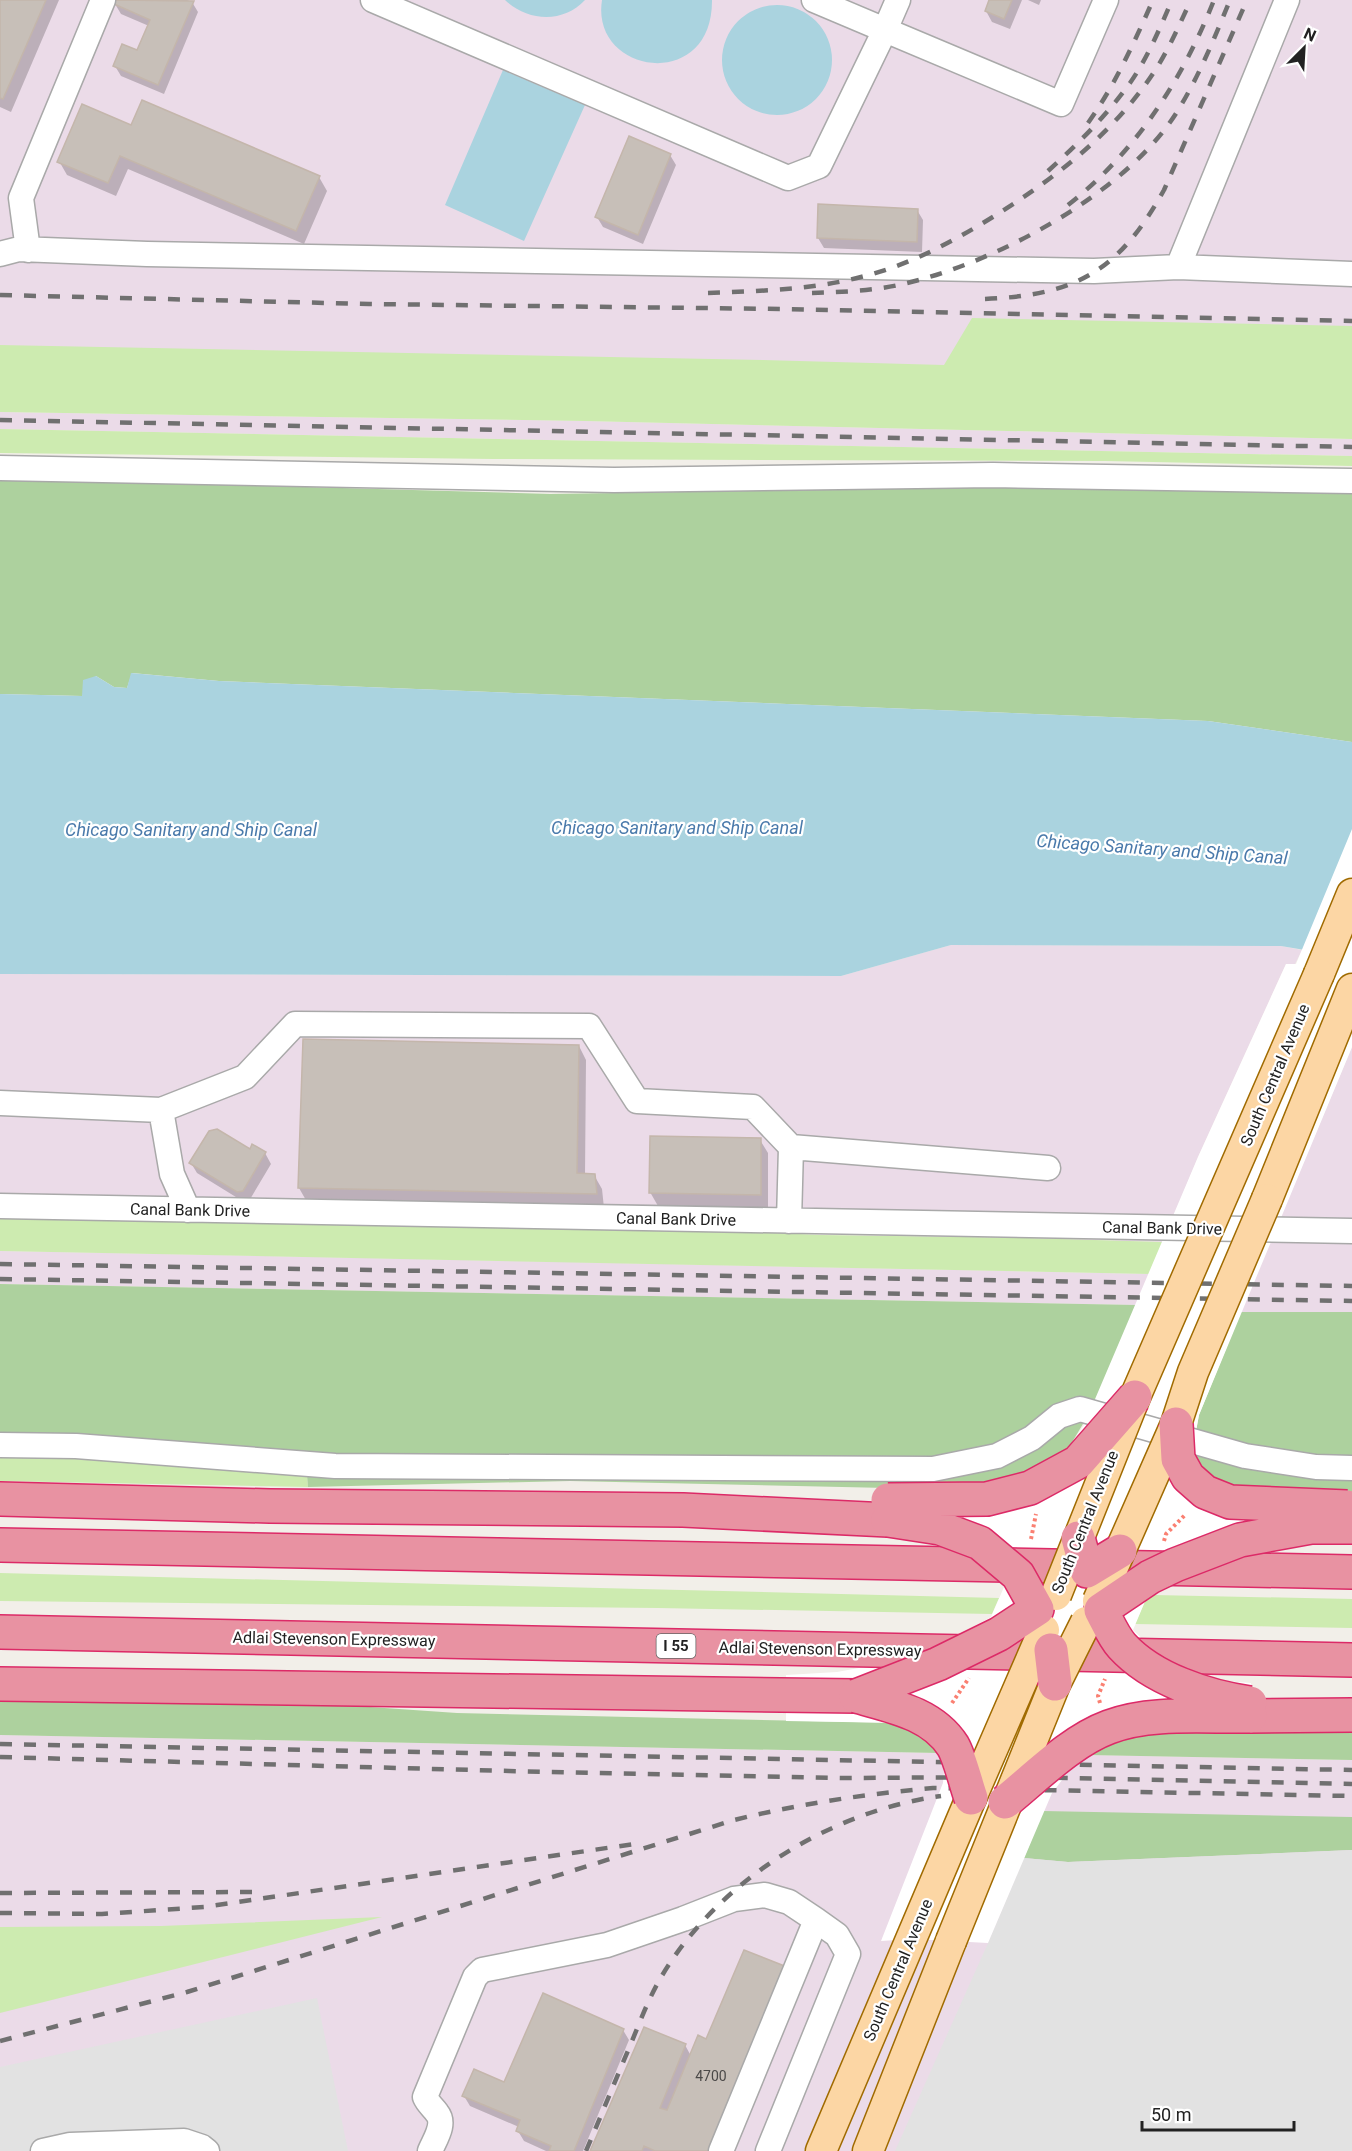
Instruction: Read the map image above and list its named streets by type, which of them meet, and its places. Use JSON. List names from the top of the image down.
{
  "streets": {
    "highway": ["Adlai Stevenson Expressway", "I 55"],
    "main road": ["South Central Avenue"],
    "lane": ["Canal Bank Drive"]
  },
  "water": ["Chicago Sanitary and Ship Canal"],
  "house_numbers": ["4700"],
  "scale_bar": "50 m",
  "north": "top right"
}
